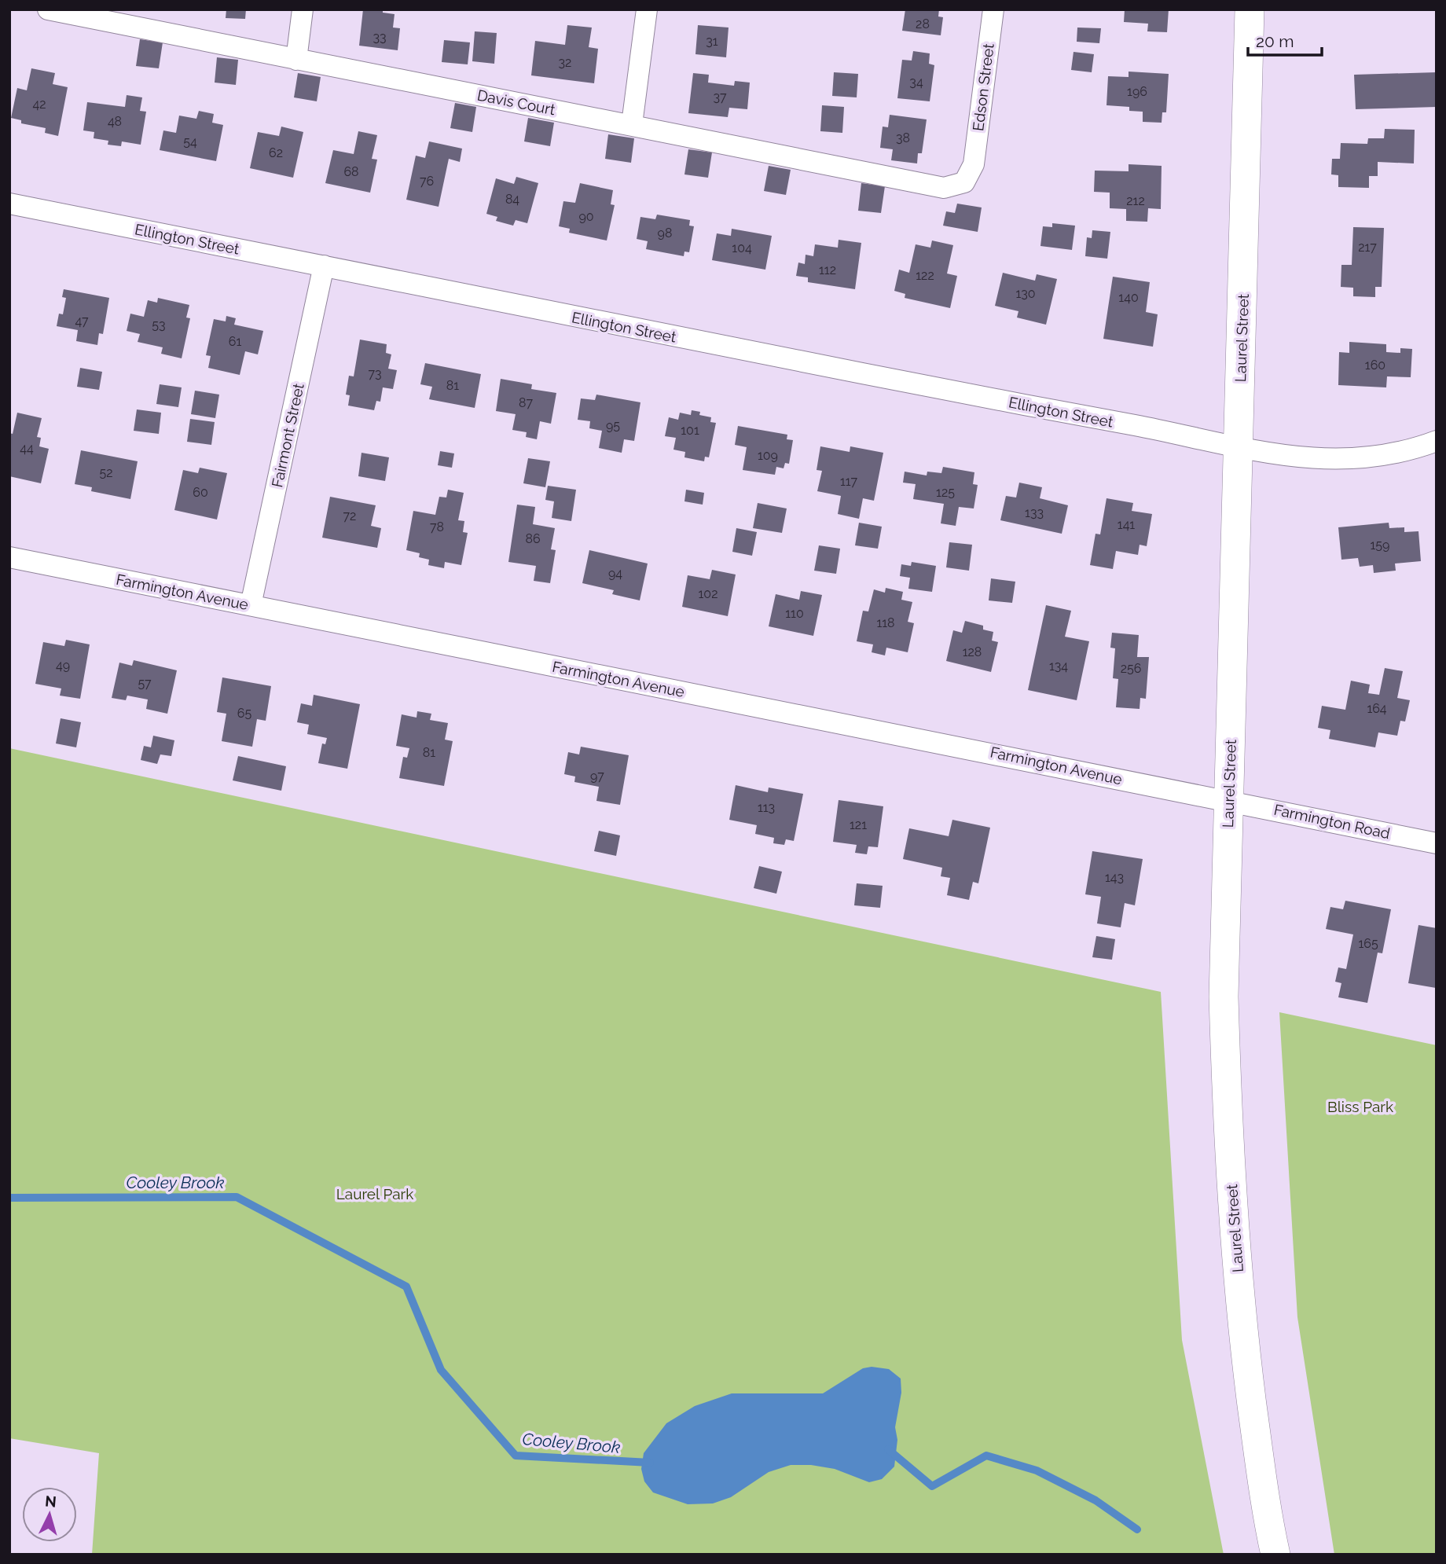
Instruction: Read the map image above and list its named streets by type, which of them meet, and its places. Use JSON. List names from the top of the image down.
{
  "streets": {
    "street": [
      "Edson Street",
      "Davis Court",
      "Ellington Street",
      "Laurel Street",
      "Fairmont Street",
      "Farmington Avenue",
      "Farmington Road"
    ]
  },
  "crossings": [
    ["Edson Street", "Davis Court"],
    ["Ellington Street", "Laurel Street"],
    ["Ellington Street", "Fairmont Street"],
    ["Laurel Street", "Farmington Avenue"],
    ["Laurel Street", "Farmington Road"],
    ["Fairmont Street", "Farmington Avenue"],
    ["Farmington Avenue", "Farmington Road"]
  ],
  "water": ["Cooley Brook"],
  "parks": ["Bliss Park", "Laurel Park"],
  "house_numbers": [
    "28",
    "33",
    "31",
    "32",
    "34",
    "196",
    "37",
    "42",
    "48",
    "38",
    "54",
    "62",
    "68",
    "76",
    "84",
    "212",
    "90",
    "98",
    "217",
    "104",
    "112",
    "122",
    "130",
    "140",
    "47",
    "53",
    "61",
    "160",
    "73",
    "81",
    "87",
    "95",
    "101",
    "44",
    "109",
    "52",
    "117",
    "60",
    "125",
    "133",
    "72",
    "141",
    "78",
    "86",
    "159",
    "94",
    "102",
    "110",
    "118",
    "128",
    "49",
    "134",
    "256",
    "57",
    "164",
    "65",
    "81",
    "97",
    "113",
    "121",
    "143",
    "165"
  ],
  "scale_bar": "20 m",
  "north": "top"
}
